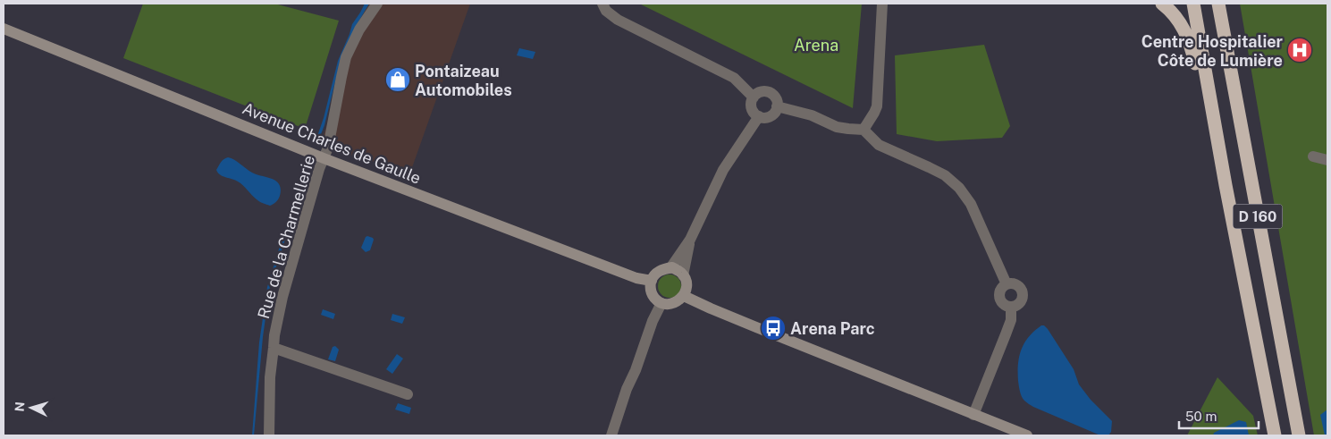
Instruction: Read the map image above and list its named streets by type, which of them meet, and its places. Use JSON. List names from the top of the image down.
{
  "streets": {
    "highway": ["D 160"],
    "main road": ["Avenue Charles de Gaulle"],
    "street": ["Rue de la Charmellerie"]
  },
  "crossings": [
    ["Avenue Charles de Gaulle", "Rue de la Charmellerie"]
  ],
  "parks": ["Arena"],
  "places": {
    "hospital": ["Centre Hospitalier Côte de Lumière"],
    "shop": ["Pontaizeau Automobiles"],
    "bus stop": ["Arena Parc"]
  },
  "scale_bar": "50 m",
  "north": "left"
}
